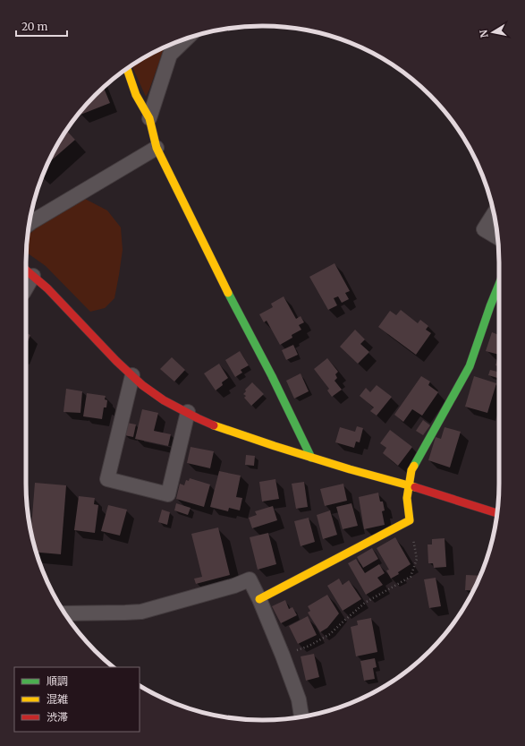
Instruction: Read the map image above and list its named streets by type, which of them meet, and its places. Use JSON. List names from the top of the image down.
{
  "legend": ["順調", "混雑", "渋滞"],
  "scale_bar": "20 m",
  "north": "left"
}
